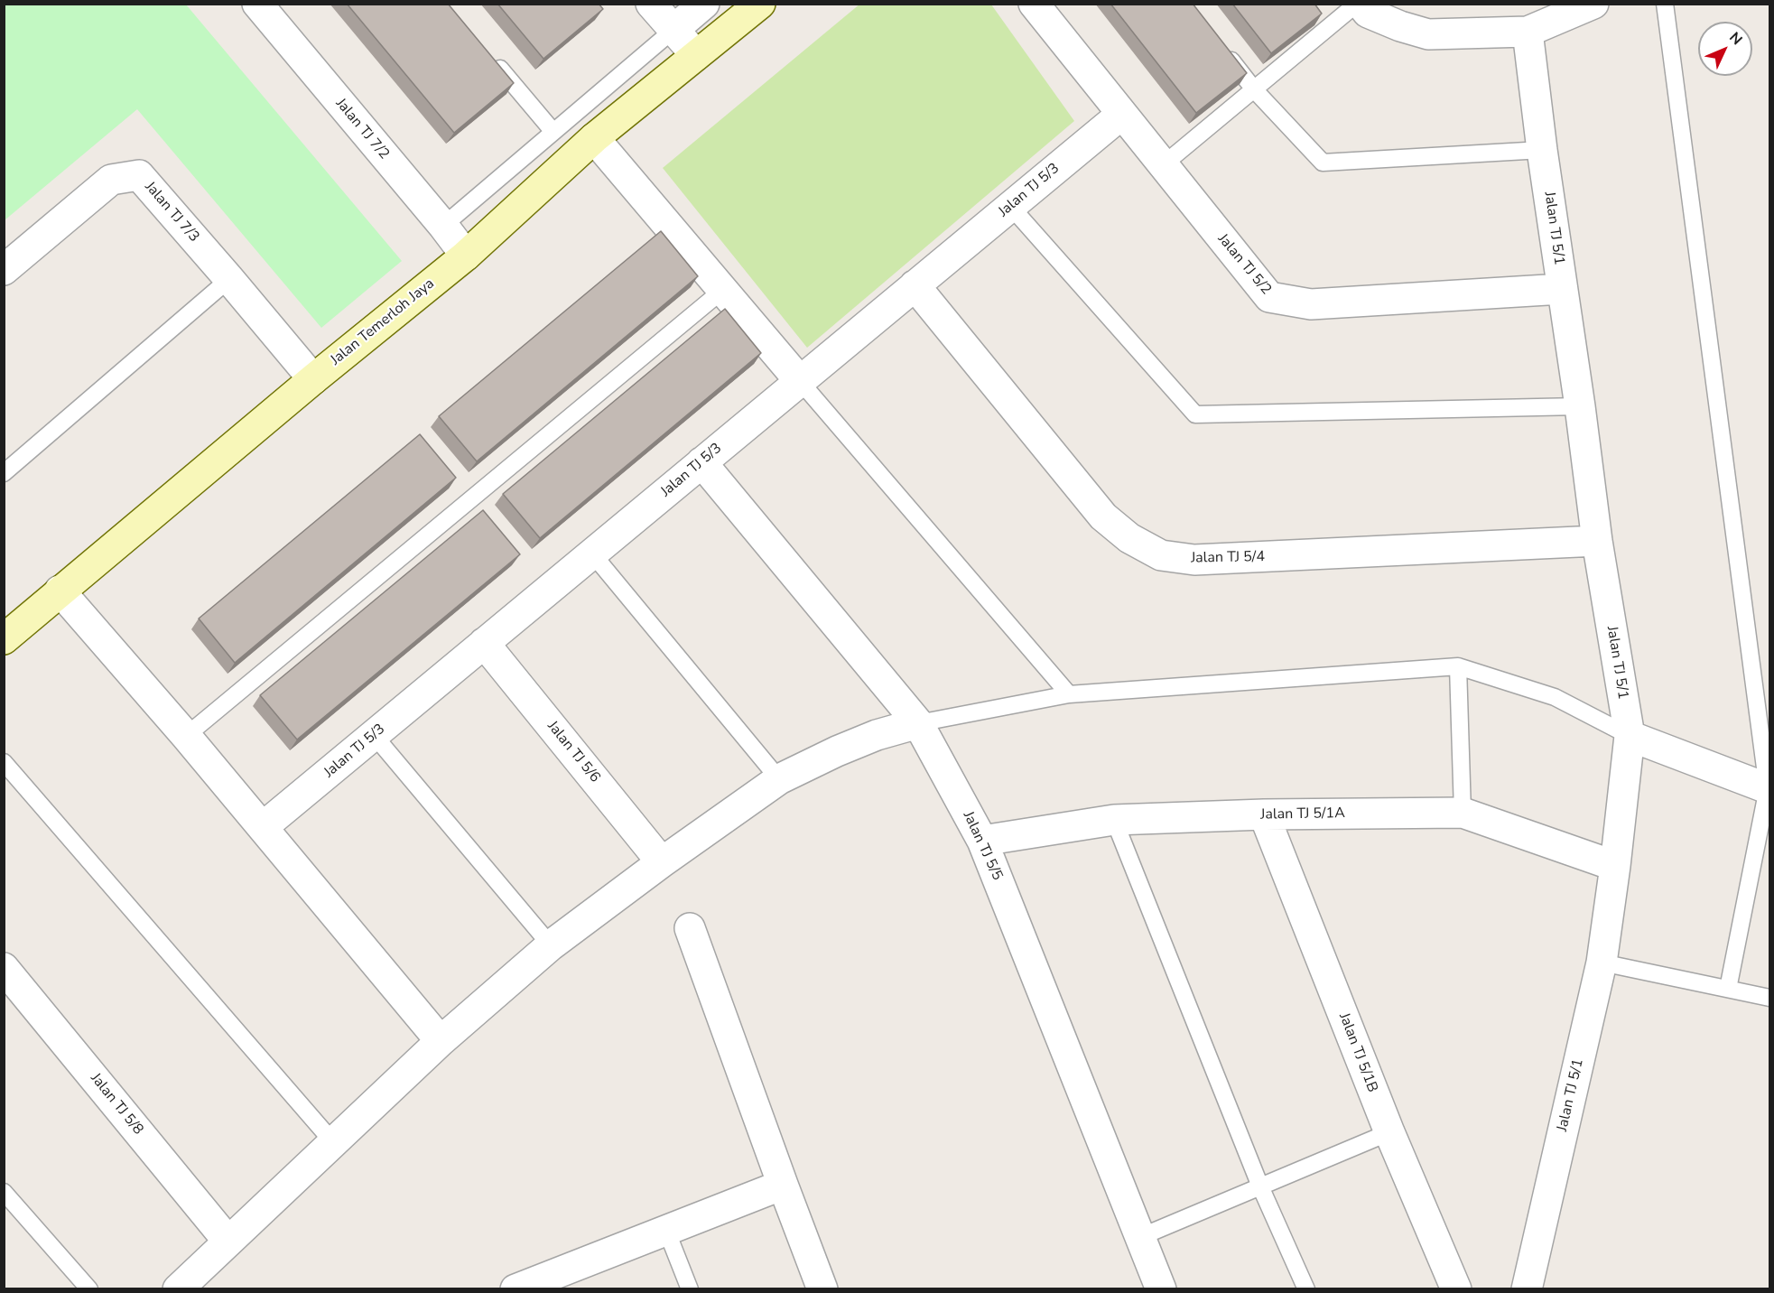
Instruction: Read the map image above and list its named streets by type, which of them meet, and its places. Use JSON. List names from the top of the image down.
{
  "streets": {
    "street": [
      "Jalan TJ 7/2",
      "Jalan TJ 5/3",
      "Jalan TJ 7/3",
      "Jalan TJ 5/1",
      "Jalan TJ 5/2",
      "Jalan Temerloh Jaya",
      "Jalan TJ 5/4",
      "Jalan TJ 5/6",
      "Jalan TJ 5/1A",
      "Jalan TJ 5/5",
      "Jalan TJ 5/1B",
      "Jalan TJ 5/8"
    ]
  },
  "crossings": [
    ["Jalan TJ 7/2", "Jalan Temerloh Jaya"],
    ["Jalan TJ 5/3", "Jalan TJ 5/2"],
    ["Jalan TJ 5/3", "Jalan TJ 5/4"],
    ["Jalan TJ 5/3", "Jalan TJ 5/6"],
    ["Jalan TJ 5/3", "Jalan TJ 5/5"],
    ["Jalan TJ 7/3", "Jalan Temerloh Jaya"],
    ["Jalan TJ 5/1", "Jalan TJ 5/2"],
    ["Jalan TJ 5/1", "Jalan TJ 5/4"],
    ["Jalan TJ 5/1", "Jalan TJ 5/1A"],
    ["Jalan TJ 5/1A", "Jalan TJ 5/5"],
    ["Jalan TJ 5/1A", "Jalan TJ 5/1B"]
  ],
  "north": "top right"
}
